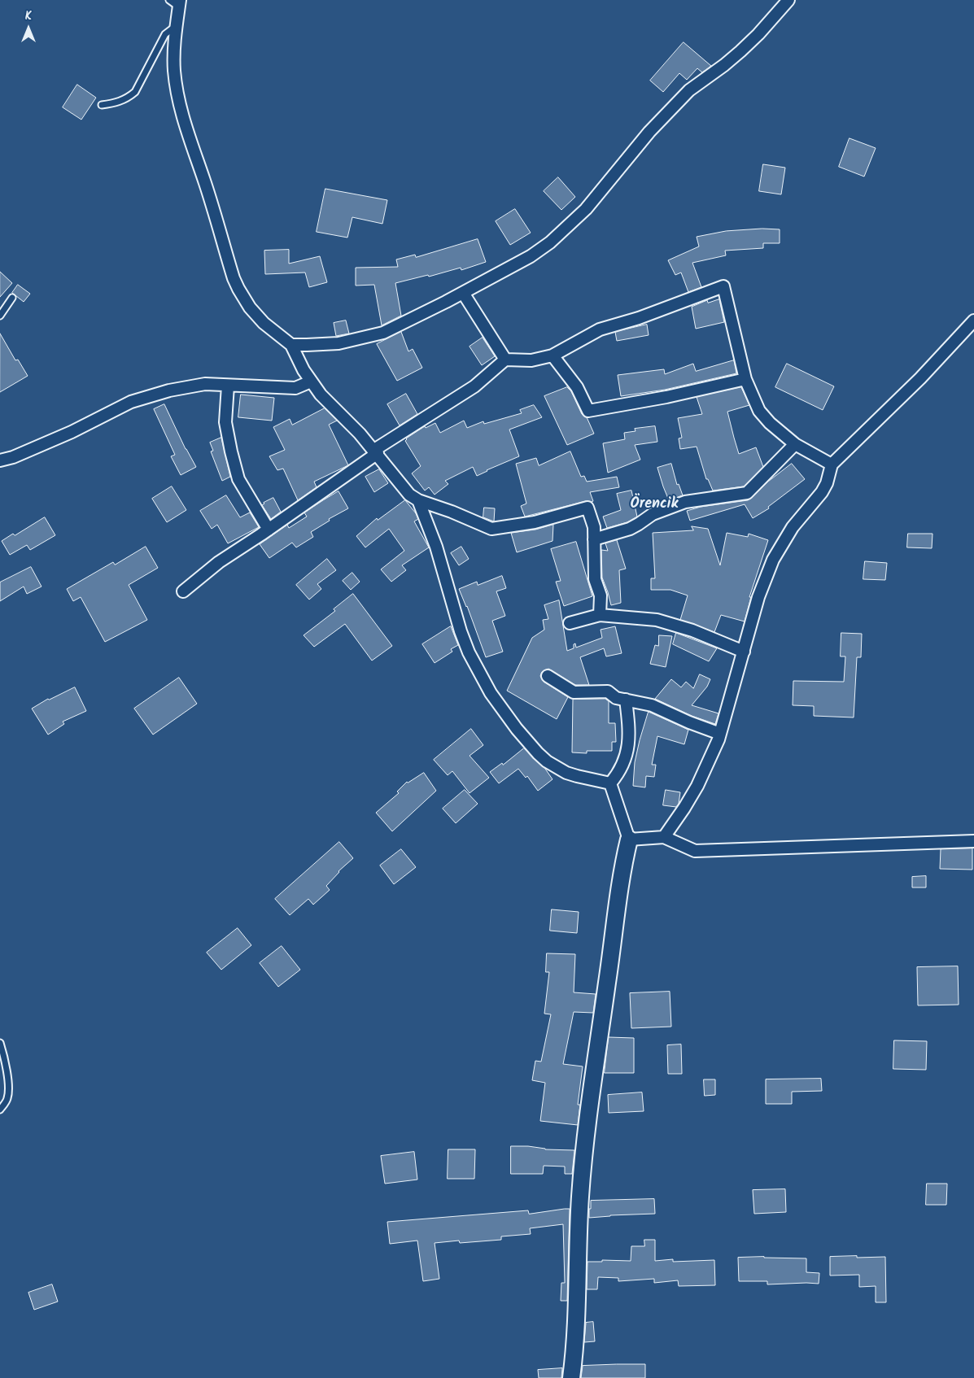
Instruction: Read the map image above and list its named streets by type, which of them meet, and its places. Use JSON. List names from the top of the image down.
{
  "districts": ["Örencik"],
  "north": "top"
}
